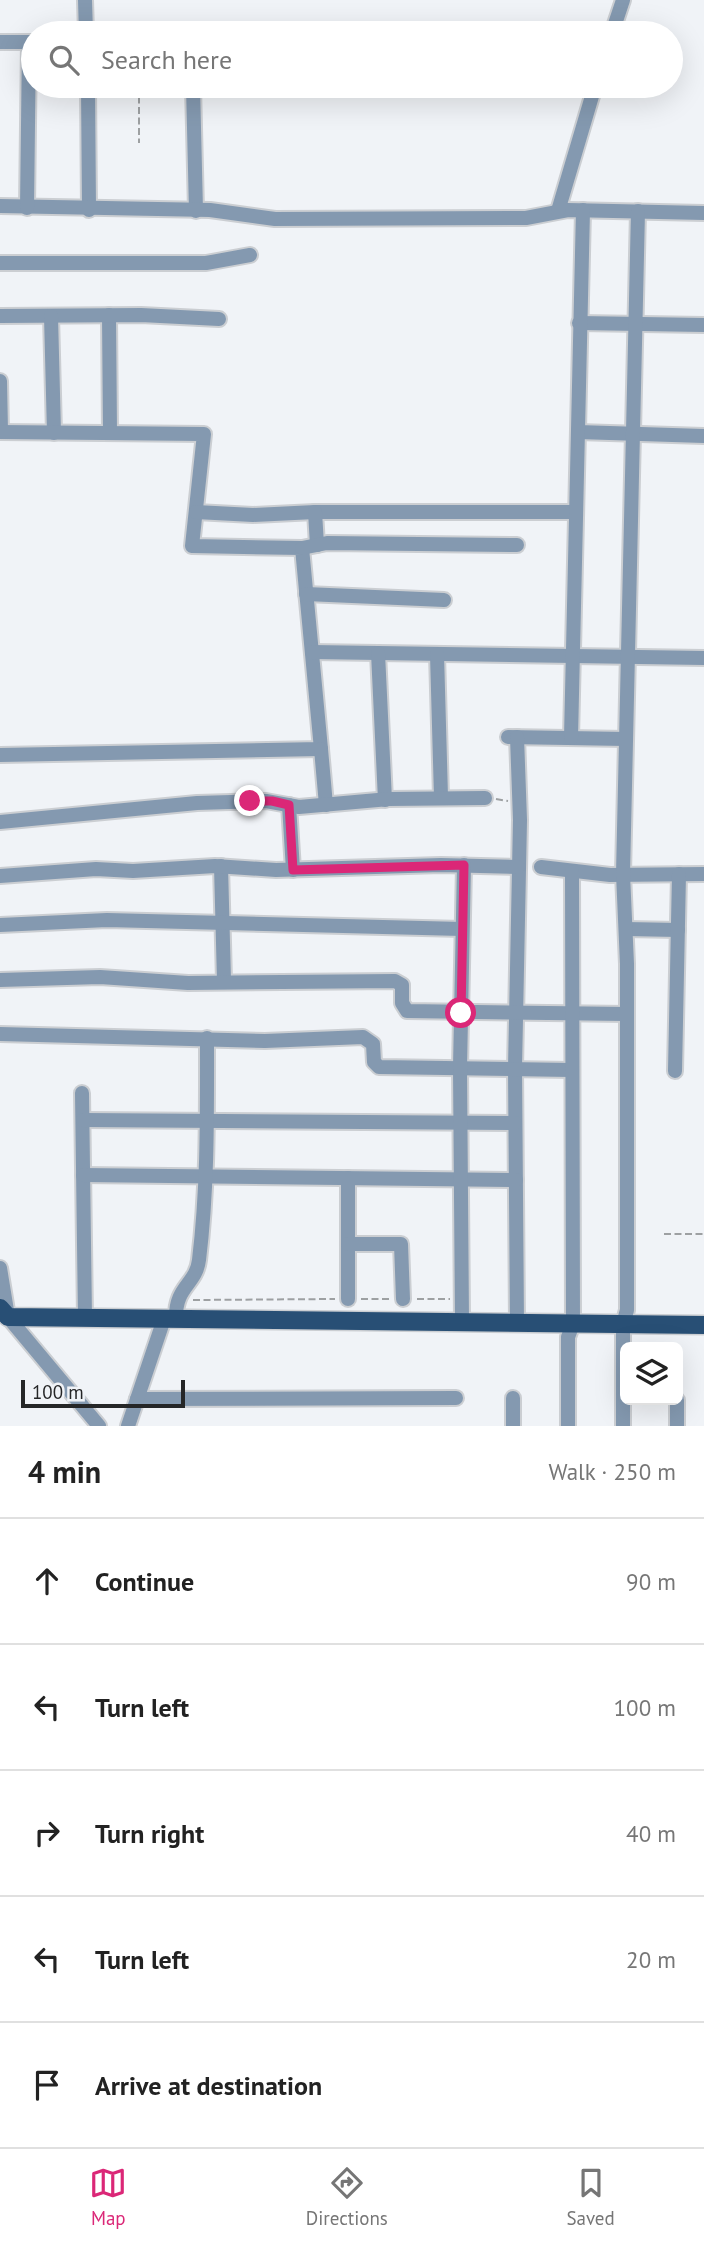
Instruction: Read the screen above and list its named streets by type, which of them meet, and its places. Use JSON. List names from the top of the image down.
{
  "scale_bar": "100 m",
  "page": {
    "search": "Search here",
    "scale": "100 m",
    "heading": ["4 min", "Walk · 250 m"],
    "list": [
      ["Continue", "90 m"],
      ["Turn left", "100 m"],
      ["Turn right", "40 m"],
      ["Turn left", "20 m"],
      "Arrive at destination"
    ],
    "nav": ["Map", "Directions", "Saved"]
  }
}
